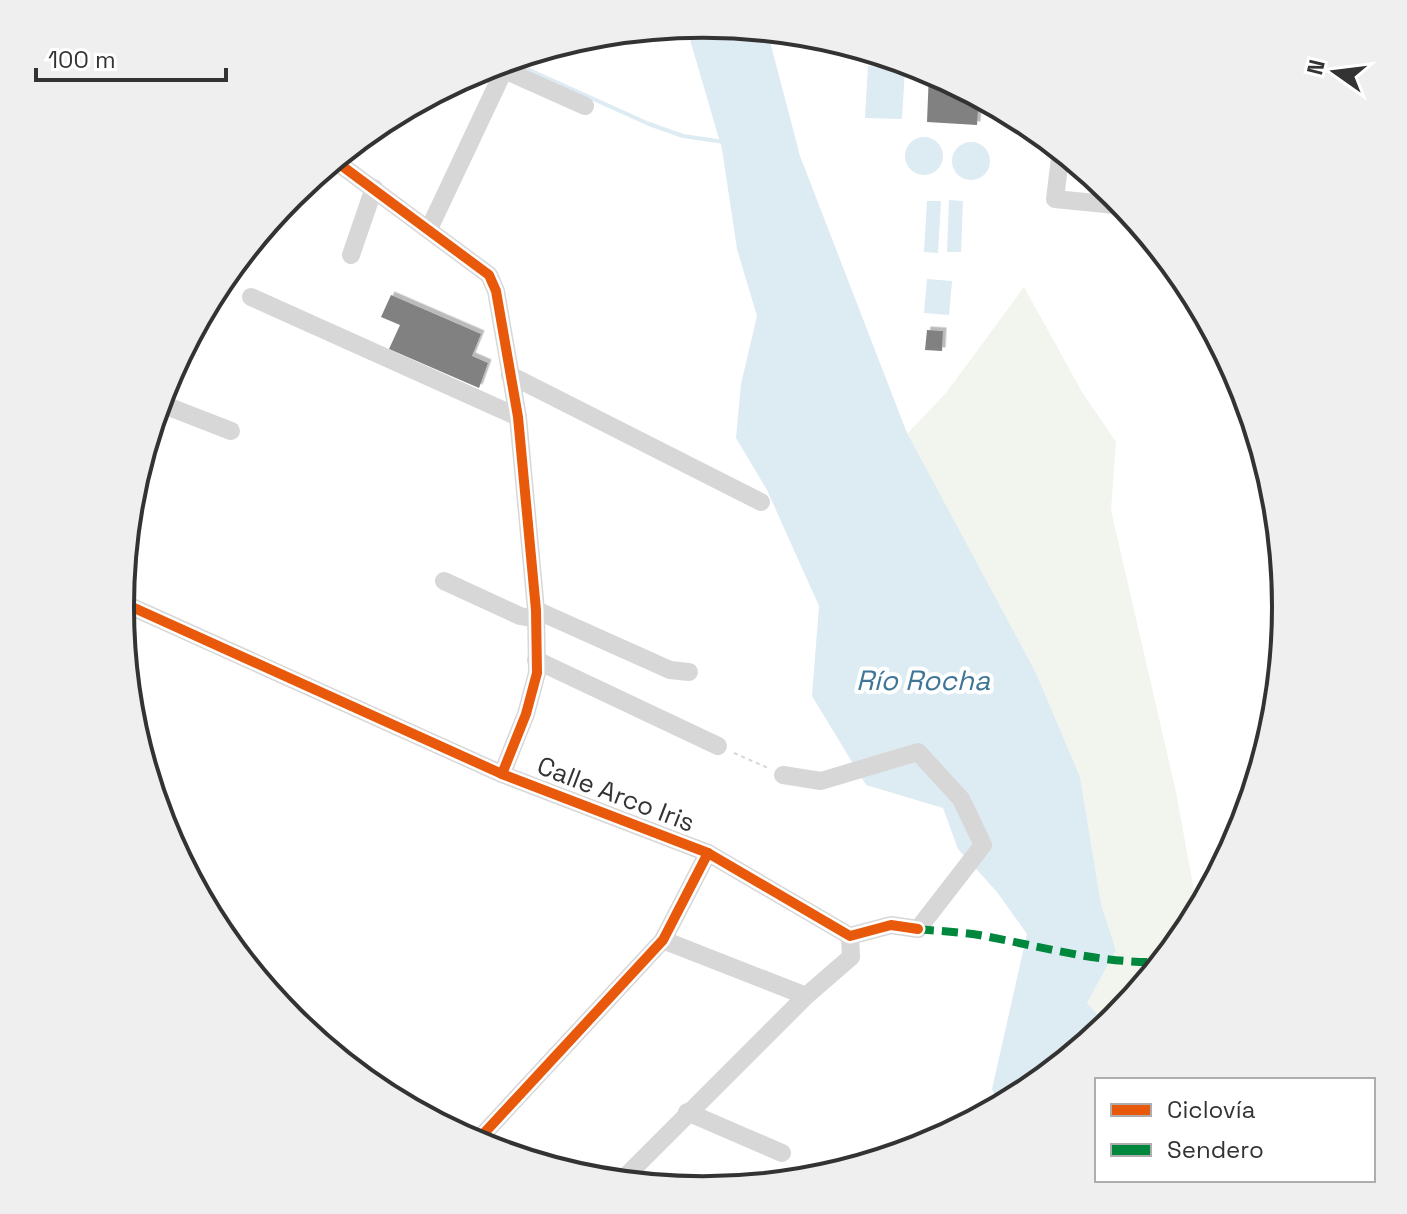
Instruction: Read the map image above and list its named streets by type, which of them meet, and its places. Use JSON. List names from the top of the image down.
{
  "streets": {
    "street": ["Calle Arco Iris"]
  },
  "water": ["Río Rocha"],
  "legend": ["Ciclovía", "Sendero"],
  "scale_bar": "100 m",
  "north": "left"
}
